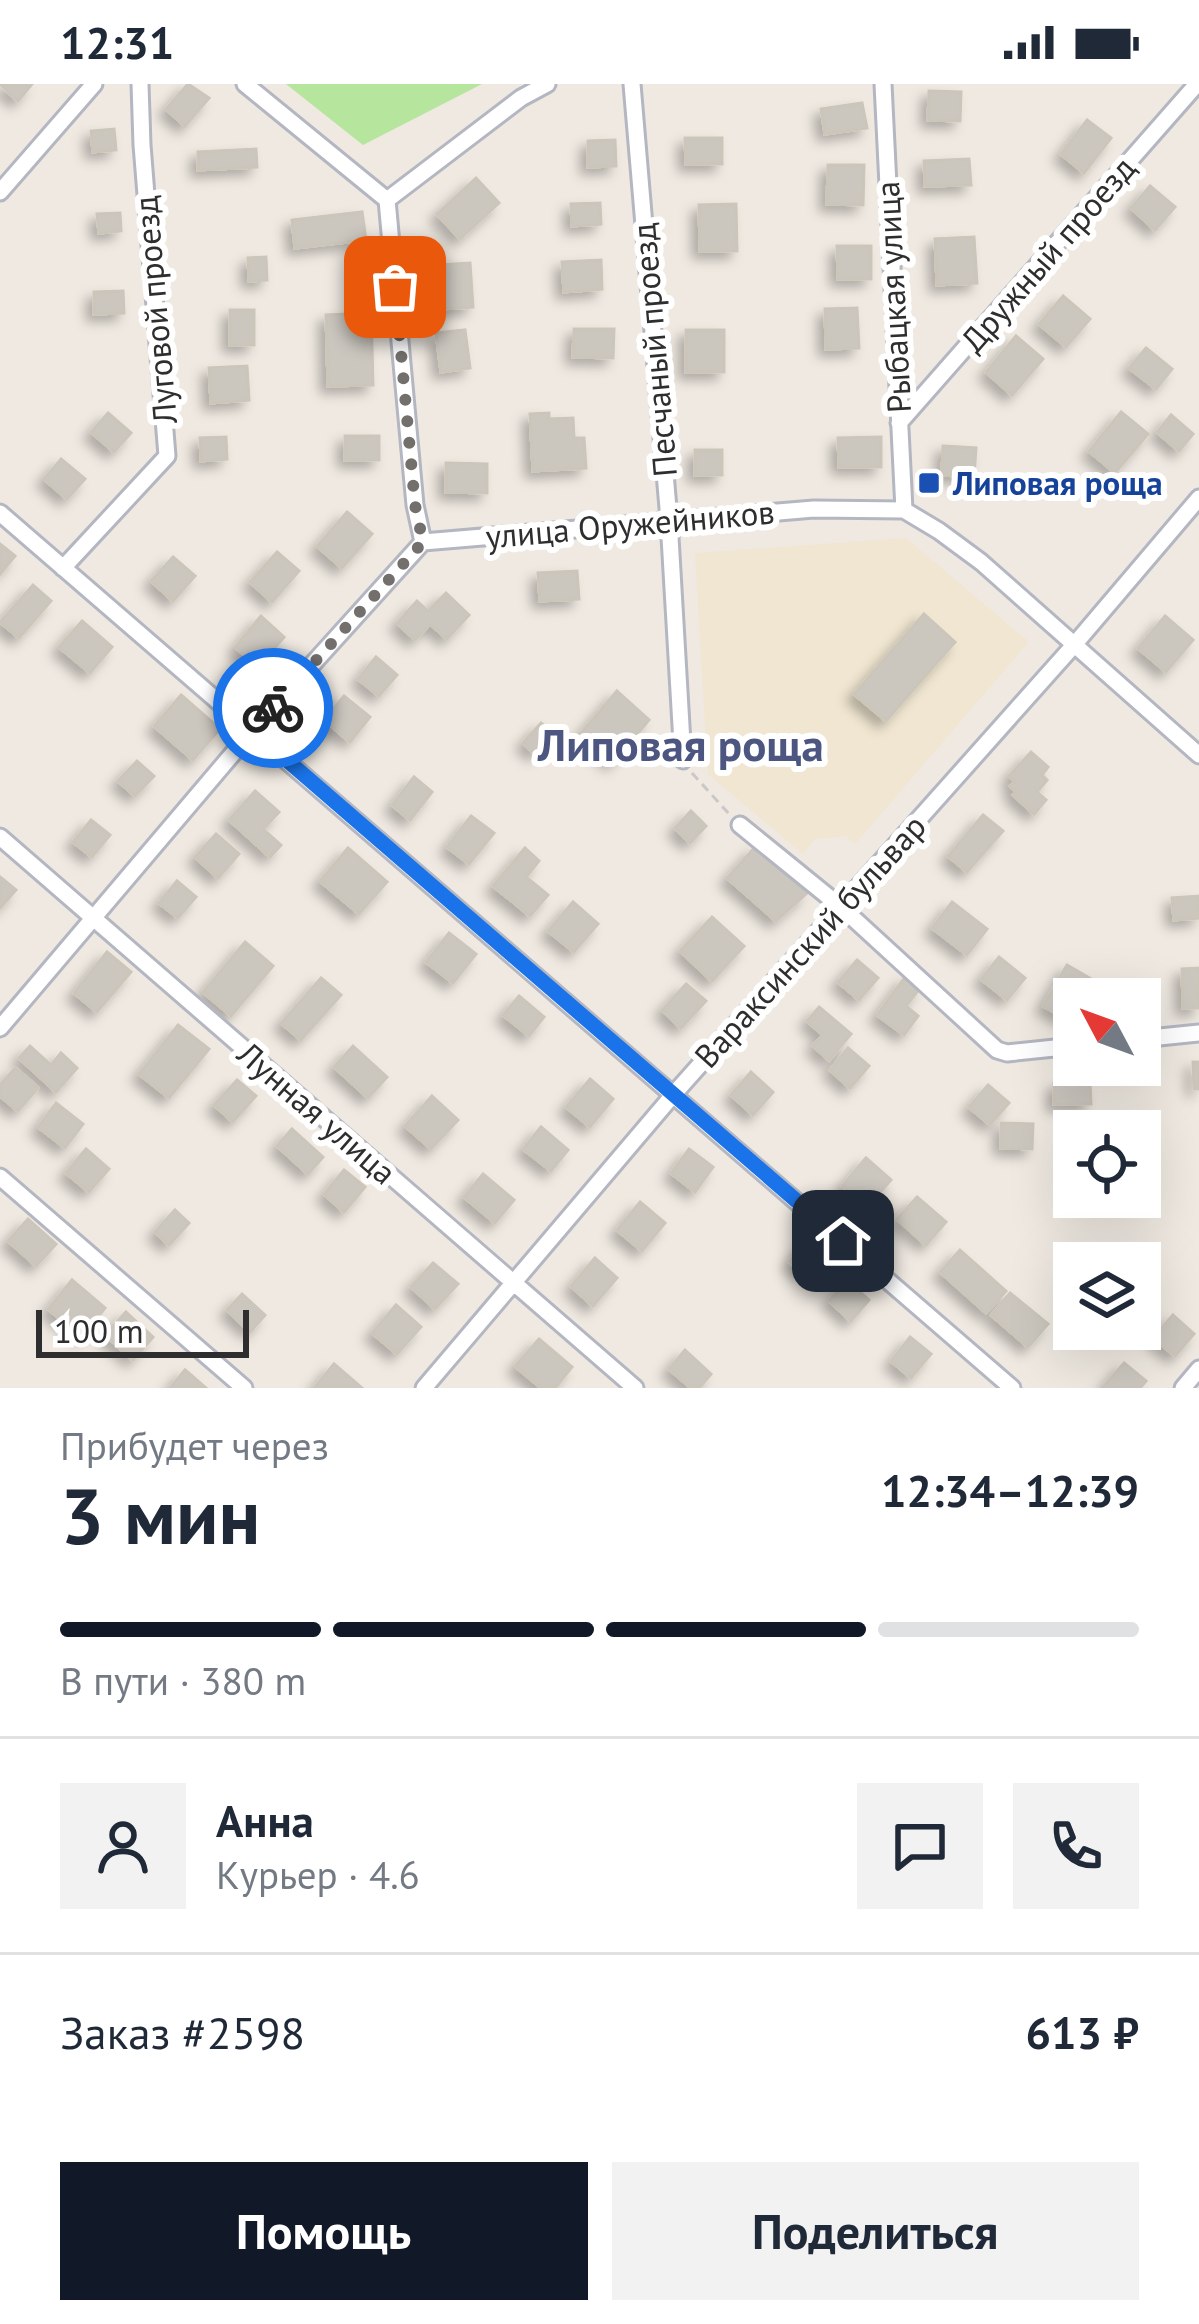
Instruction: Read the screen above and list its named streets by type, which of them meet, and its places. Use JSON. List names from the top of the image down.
{
  "streets": {
    "street": [
      "Дружный проезд",
      "Рыбацкая улица",
      "Луговой проезд",
      "Песчаный проезд",
      "улица Оружейников",
      "Вараксинский бульвар",
      "Лунная улица"
    ]
  },
  "crossings": [
    ["Дружный проезд", "Рыбацкая улица"],
    ["Рыбацкая улица", "улица Оружейников"],
    ["Песчаный проезд", "улица Оружейников"],
    ["Вараксинский бульвар", "Лунная улица"]
  ],
  "districts": ["Липовая роща"],
  "places": {
    "transit": ["Липовая роща"]
  },
  "scale_bar": "100 m",
  "north": "top left",
  "page": {
    "status": "12:31",
    "scale": "100 m",
    "heading": ["3 мин", "Прибудет через", "12:34–12:39"],
    "panel": [
      "Анна",
      "Курьер · 4.6",
      "Заказ #2598",
      "613 ₽"
    ],
    "bar": "В пути · 380 m",
    "buttons": ["Помощь", "Поделиться"]
  }
}
